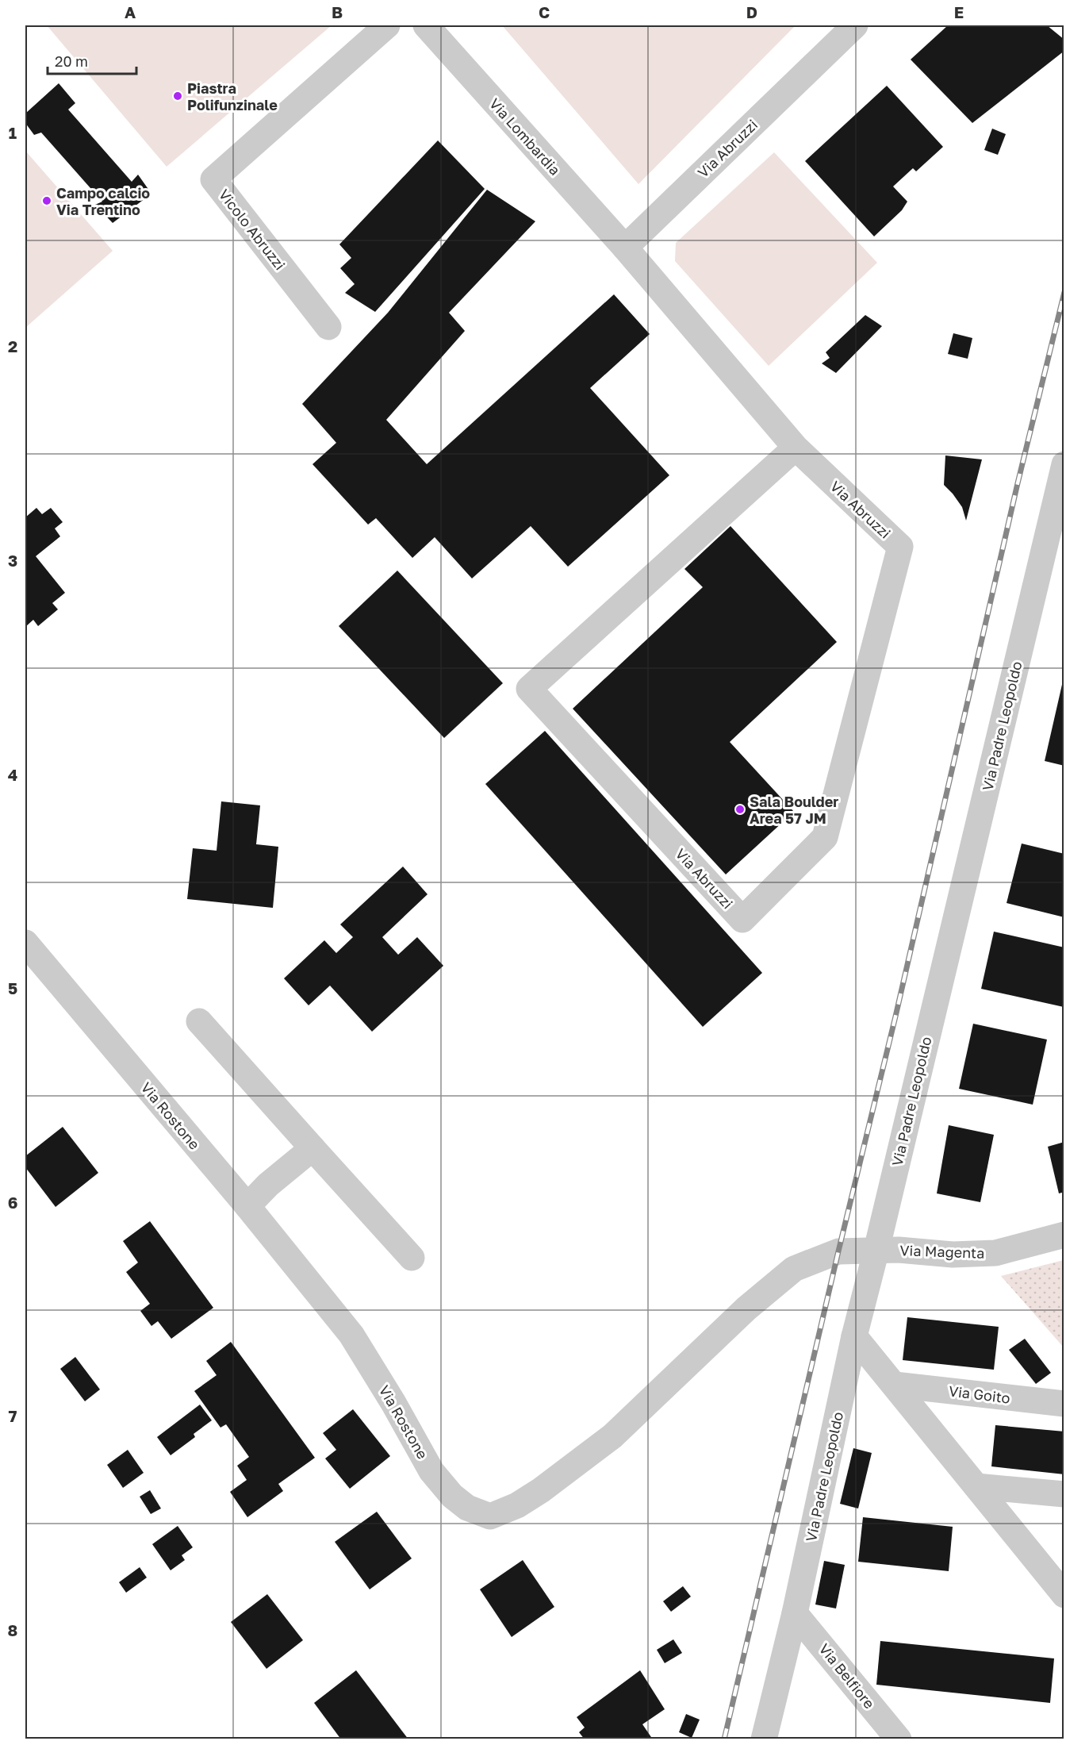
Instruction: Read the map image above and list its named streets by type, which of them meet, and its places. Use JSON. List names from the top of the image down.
{
  "streets": {
    "street": [
      "Via Lombardia",
      "Via Abruzzi",
      "Vicolo Abruzzi",
      "Via Padre Leopoldo",
      "Via Rostone",
      "Via Magenta",
      "Via Goito",
      "Via Belfiore"
    ]
  },
  "crossings": [
    ["Via Lombardia", "Via Abruzzi"],
    ["Via Padre Leopoldo", "Via Rostone"],
    ["Via Padre Leopoldo", "Via Magenta"],
    ["Via Padre Leopoldo", "Via Belfiore"],
    ["Via Rostone", "Via Magenta"]
  ],
  "places": ["Piastra Polifunzinale", "Campo calcio Via Trentino", "Sala Boulder Area 57 JM"],
  "scale_bar": "20 m",
  "grid": {
    "columns": [
      "A",
      "B",
      "C",
      "D",
      "E"
    ],
    "rows": [
      "1",
      "2",
      "3",
      "4",
      "5",
      "6",
      "7",
      "8"
    ]
  }
}
